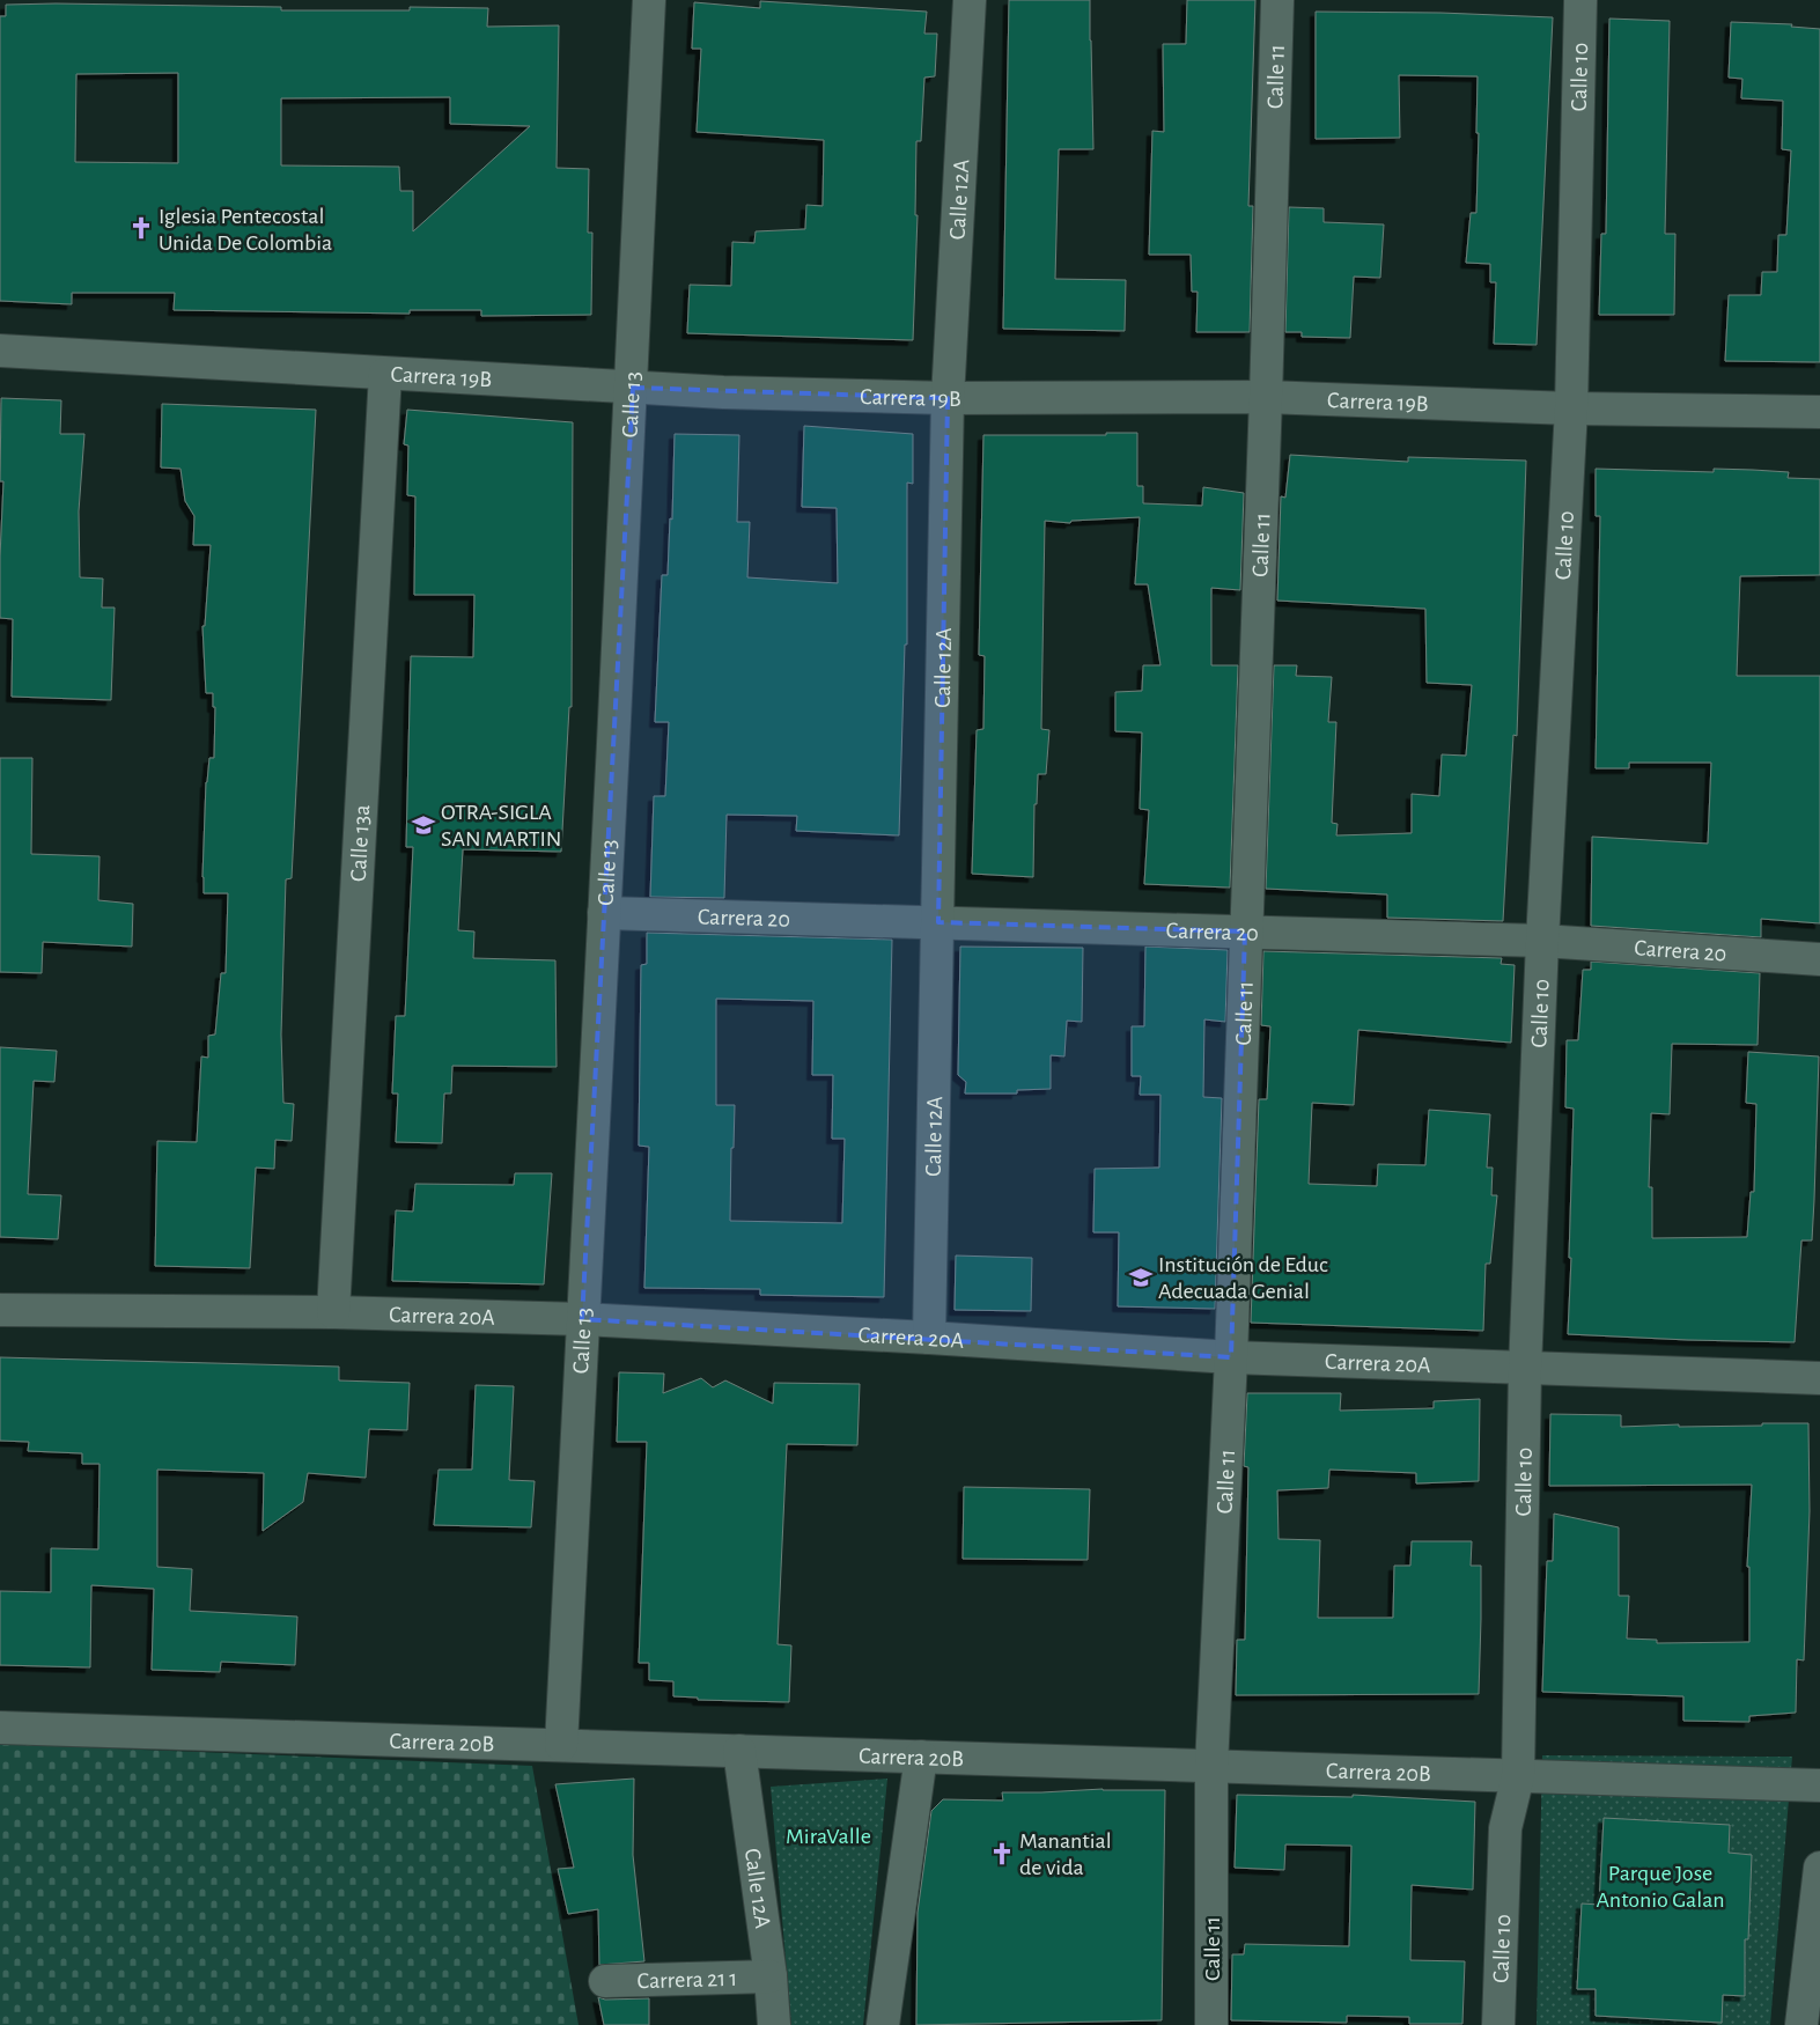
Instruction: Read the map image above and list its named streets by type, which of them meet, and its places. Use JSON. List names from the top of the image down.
{
  "streets": {
    "street": [
      "Calle 11",
      "Calle 10",
      "Calle 12A",
      "Carrera 19B",
      "Calle 13",
      "Calle 13a",
      "Carrera 20",
      "Carrera 20A",
      "Carrera 20B",
      "Carrera 21 1"
    ]
  },
  "crossings": [
    ["Calle 11", "Carrera 19B"],
    ["Calle 11", "Carrera 20"],
    ["Calle 11", "Carrera 20A"],
    ["Calle 11", "Carrera 20B"],
    ["Calle 10", "Carrera 19B"],
    ["Calle 10", "Carrera 20"],
    ["Calle 10", "Carrera 20A"],
    ["Calle 10", "Carrera 20B"],
    ["Calle 12A", "Carrera 19B"],
    ["Calle 12A", "Carrera 20"],
    ["Calle 12A", "Carrera 20A"],
    ["Calle 12A", "Carrera 20B"],
    ["Calle 12A", "Carrera 21 1"],
    ["Carrera 19B", "Calle 13"],
    ["Carrera 19B", "Calle 13a"],
    ["Calle 13", "Carrera 20"],
    ["Calle 13", "Carrera 20A"],
    ["Calle 13", "Carrera 20B"],
    ["Calle 13a", "Carrera 20A"]
  ],
  "parks": ["MiraValle", "Parque Jose Antonio Galan"],
  "places": {
    "church": ["Iglesia Pentecostal Unida De Colombia", "Manantial de vida"],
    "school or university": ["OTRA-SIGLA SAN MARTIN", "Institución de Educ Adecuada Genial"]
  }
}
